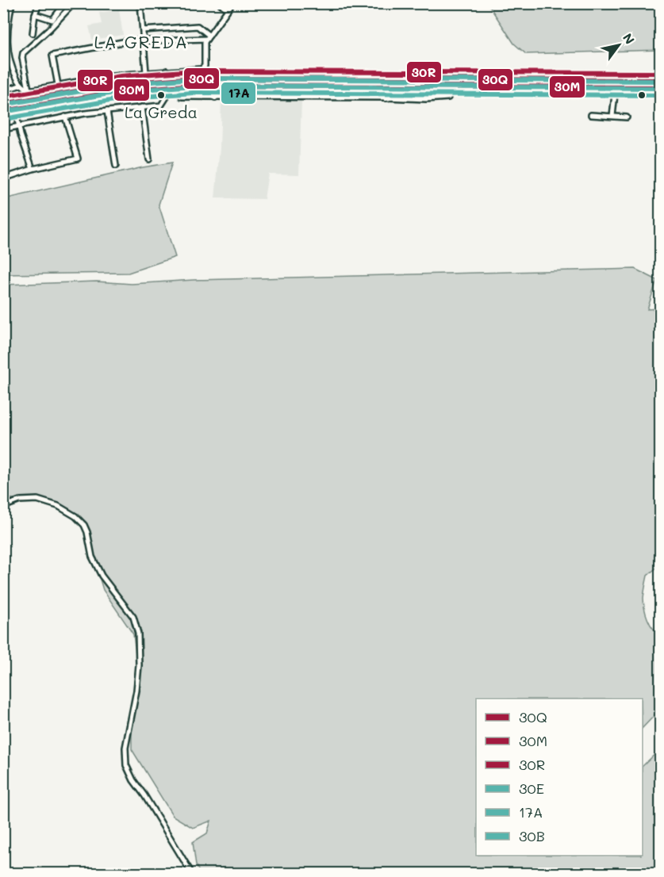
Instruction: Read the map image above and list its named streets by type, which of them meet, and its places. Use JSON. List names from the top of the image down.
{
  "districts": ["LA GREDA"],
  "places": ["La Greda"],
  "lines": [
    "transit line 30R",
    "transit line 30Q",
    "transit line 30B",
    "transit line 30M",
    "transit line 30E",
    "transit line 17A"
  ],
  "legend": [
    "30Q",
    "30M",
    "30R",
    "30E",
    "17A",
    "30B"
  ],
  "north": "top right"
}
